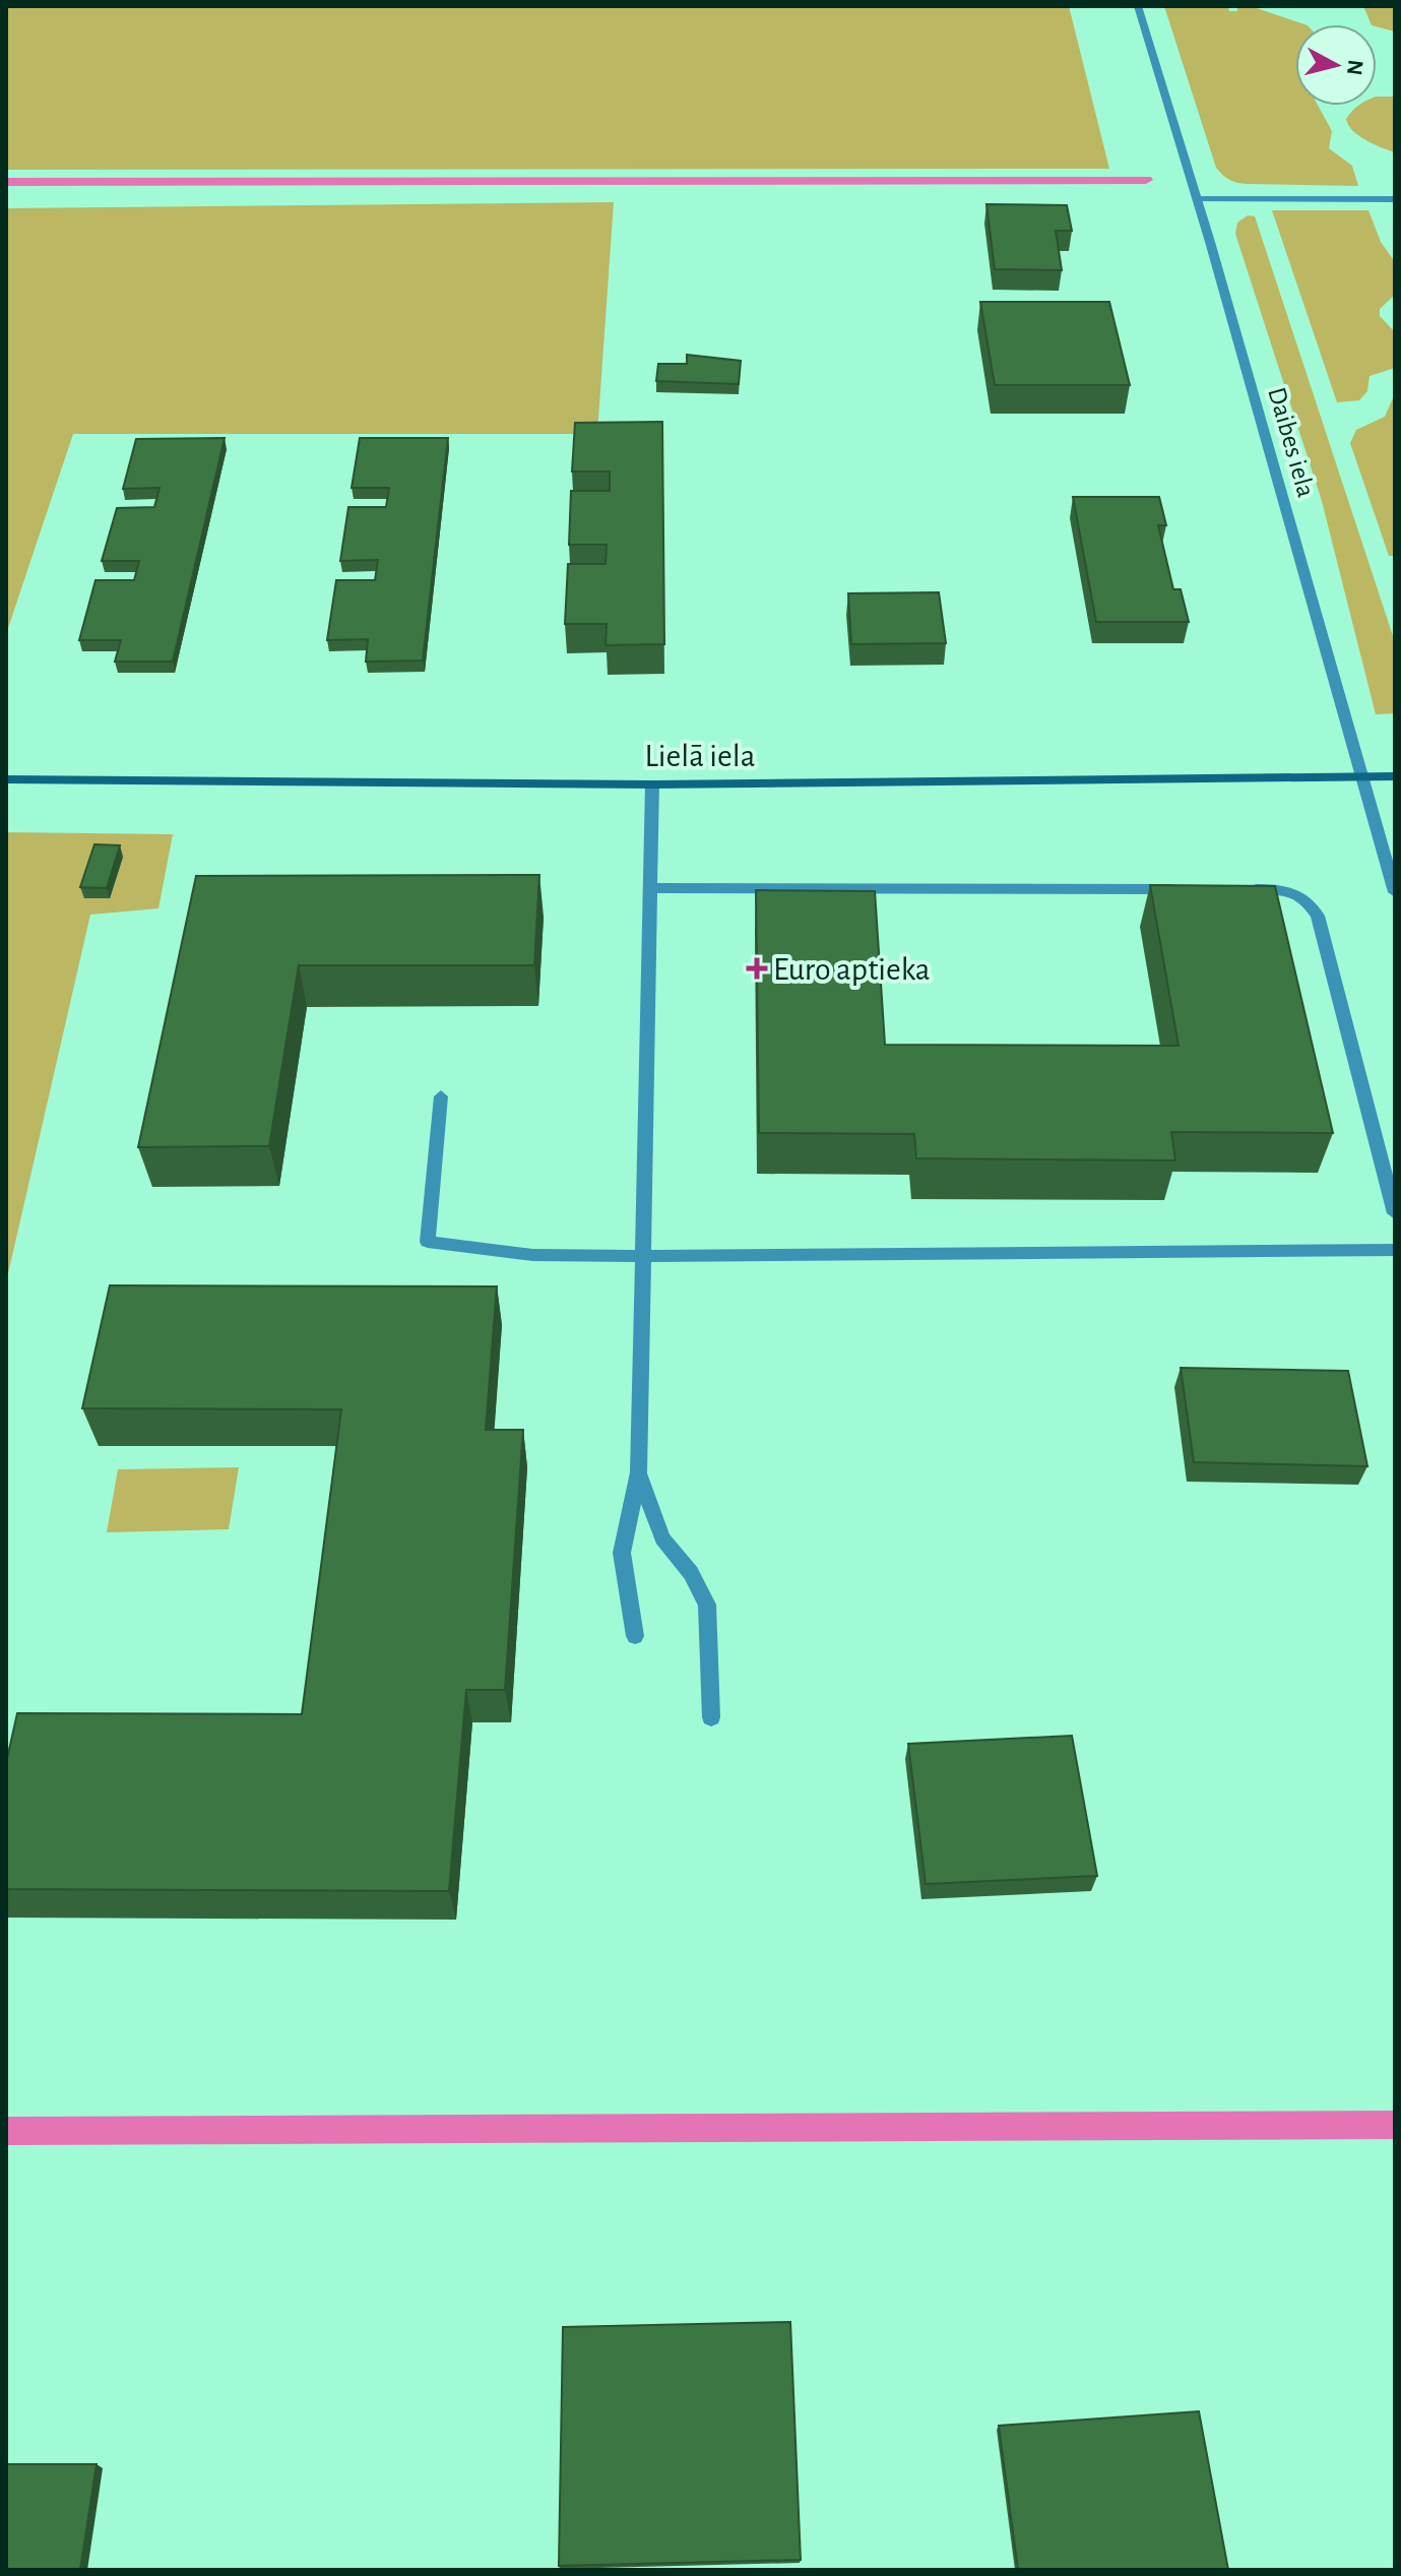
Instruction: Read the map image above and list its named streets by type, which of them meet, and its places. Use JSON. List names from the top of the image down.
{
  "streets": {
    "street": ["Daibes iela", "Lielā iela"]
  },
  "crossings": [
    ["Daibes iela", "Lielā iela"]
  ],
  "places": {
    "health": ["Euro aptieka"]
  },
  "north": "right"
}
